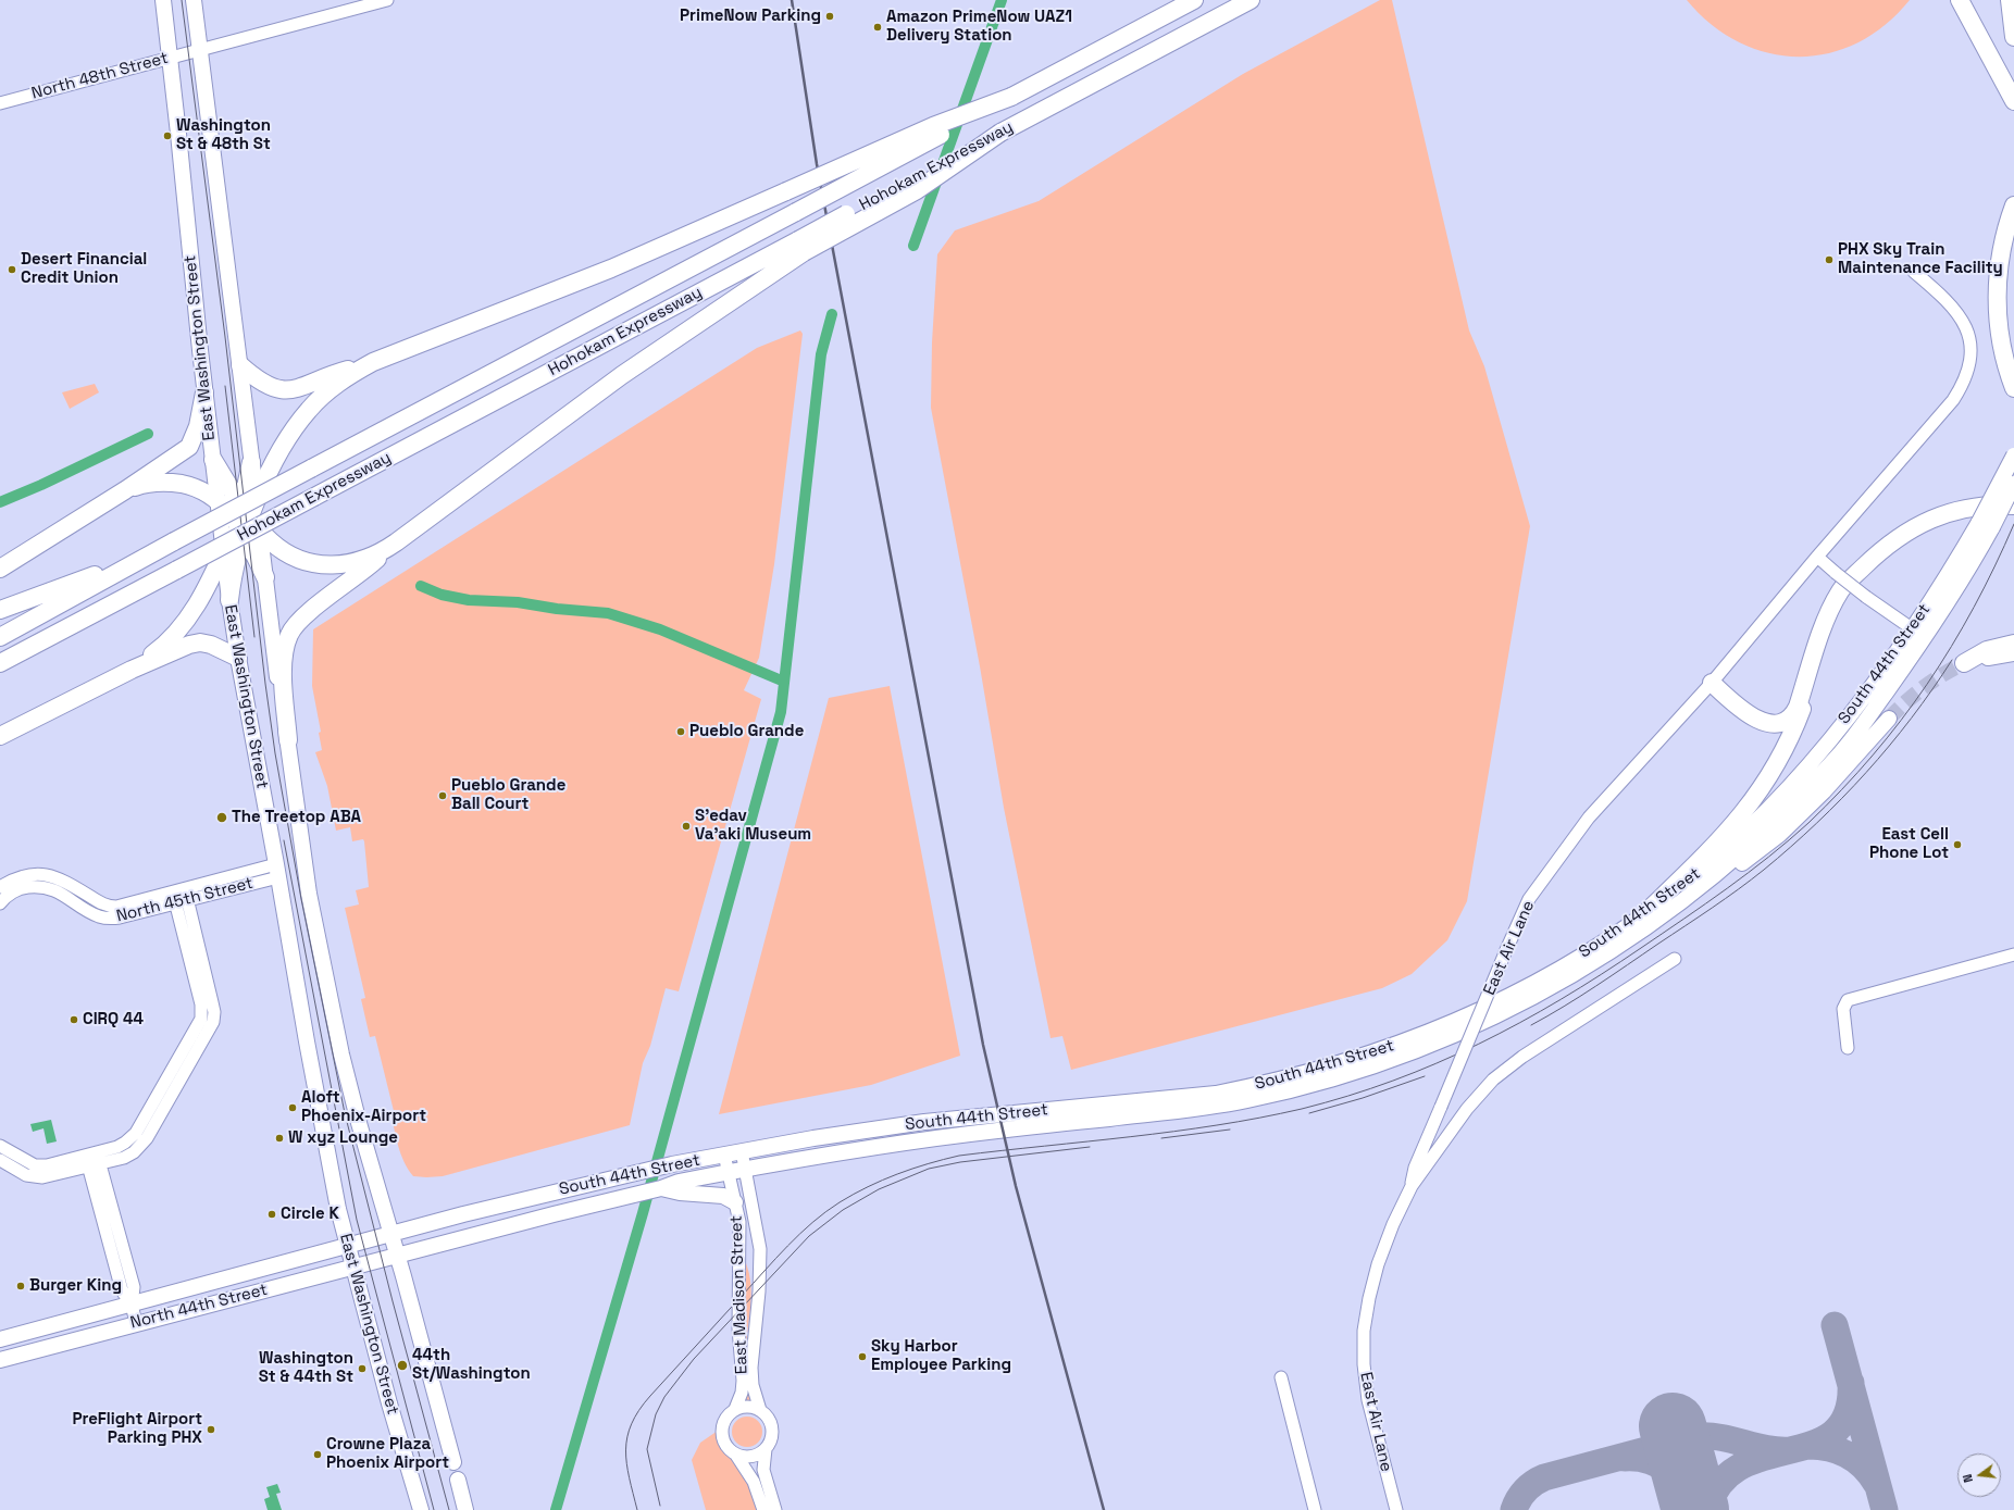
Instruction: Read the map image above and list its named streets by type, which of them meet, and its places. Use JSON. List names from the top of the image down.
{
  "streets": {
    "highway": ["Hohokam Expressway"],
    "main road": ["East Washington Street", "South 44th Street", "North 44th Street"],
    "street": [
      "North 48th Street",
      "North 45th Street",
      "East Air Lane",
      "East Madison Street"
    ]
  },
  "crossings": [
    ["North 48th Street", "East Washington Street"],
    ["East Washington Street", "South 44th Street"],
    ["East Washington Street", "North 45th Street"],
    ["East Washington Street", "North 44th Street"],
    ["South 44th Street", "East Madison Street"],
    ["South 44th Street", "North 44th Street"]
  ],
  "places": [
    "PrimeNow Parking",
    "Amazon PrimeNow UAZ1 Delivery Station",
    "Washington St & 48th St",
    "PHX Sky Train Maintenance Facility",
    "Desert Financial Credit Union",
    "Pueblo Grande",
    "Pueblo Grande Ball Court",
    "The Treetop ABA",
    "S'edav Va'aki Museum",
    "East Cell Phone Lot",
    "CIRQ 44",
    "Aloft Phoenix-Airport",
    "W xyz Lounge",
    "Circle K",
    "Burger King",
    "Sky Harbor Employee Parking",
    "44th St/Washington",
    "Washington St & 44th St",
    "PreFlight Airport Parking PHX",
    "Crowne Plaza Phoenix Airport"
  ],
  "north": "left"
}
